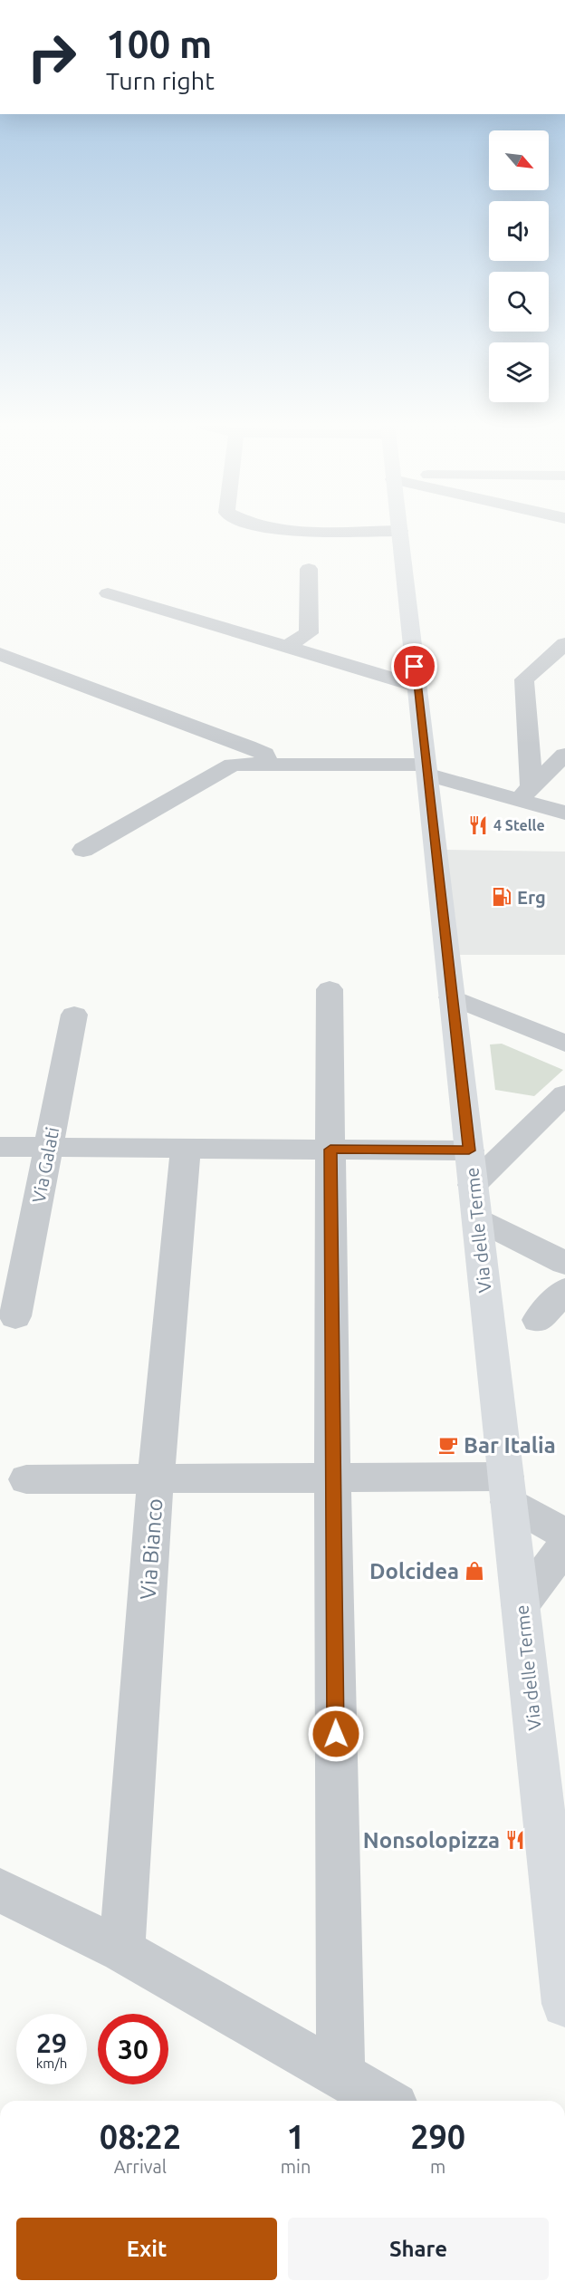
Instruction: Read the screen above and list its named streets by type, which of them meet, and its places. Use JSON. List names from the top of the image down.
{
  "streets": {
    "main road": ["Via delle Terme"],
    "street": ["Via Galati", "Via Bianco"]
  },
  "places": {
    "restaurant": ["4 Stelle", "Nonsolopizza"],
    "fuel station": ["Erg"],
    "cafe": ["Bar Italia"],
    "shop": ["Dolcidea"]
  },
  "north": "bottom right",
  "page": {
    "turn": ["100 m", "Turn right"],
    "speed": "29 km/h",
    "limit": "30",
    "eta": [
      "08:22",
      "Arrival",
      "1",
      "min",
      "290",
      "m"
    ],
    "buttons": ["Exit", "Share"]
  }
}
